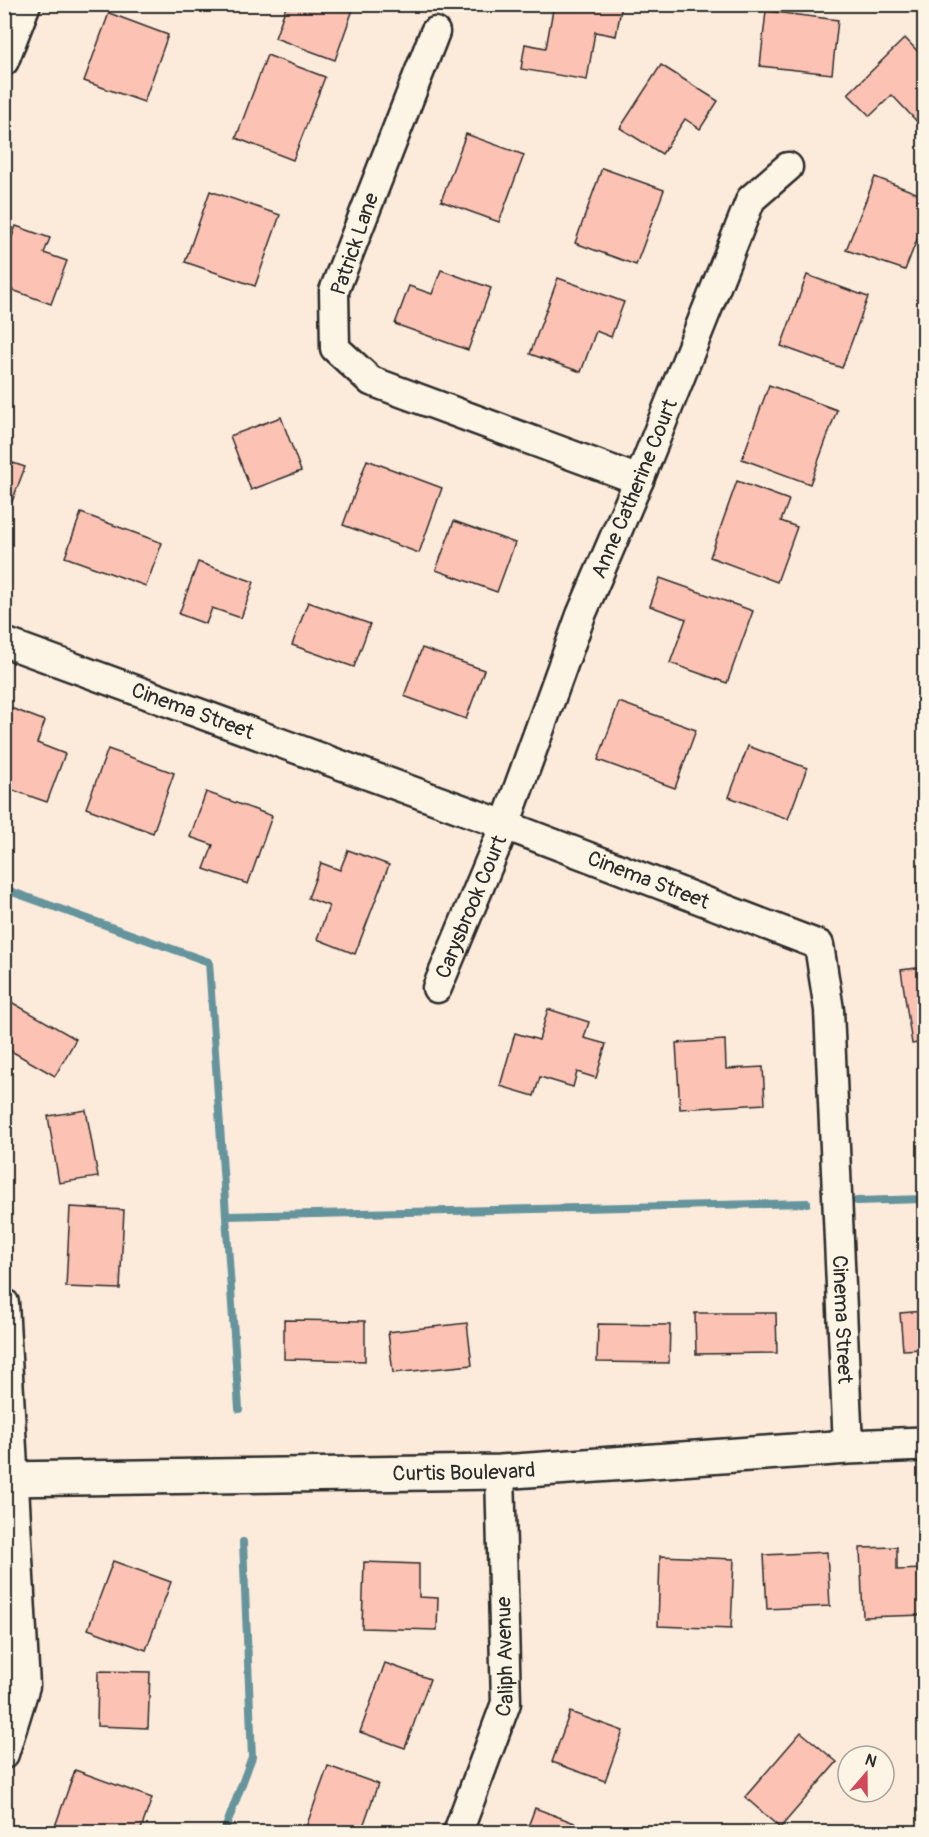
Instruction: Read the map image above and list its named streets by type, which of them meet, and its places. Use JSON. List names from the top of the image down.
{
  "streets": {
    "street": [
      "Patrick Lane",
      "Anne Catherine Court",
      "Cinema Street",
      "Carysbrook Court",
      "Curtis Boulevard",
      "Caliph Avenue"
    ]
  },
  "crossings": [
    ["Patrick Lane", "Anne Catherine Court"],
    ["Anne Catherine Court", "Cinema Street"],
    ["Anne Catherine Court", "Carysbrook Court"],
    ["Cinema Street", "Carysbrook Court"],
    ["Cinema Street", "Curtis Boulevard"],
    ["Curtis Boulevard", "Caliph Avenue"]
  ],
  "north": "top"
}
